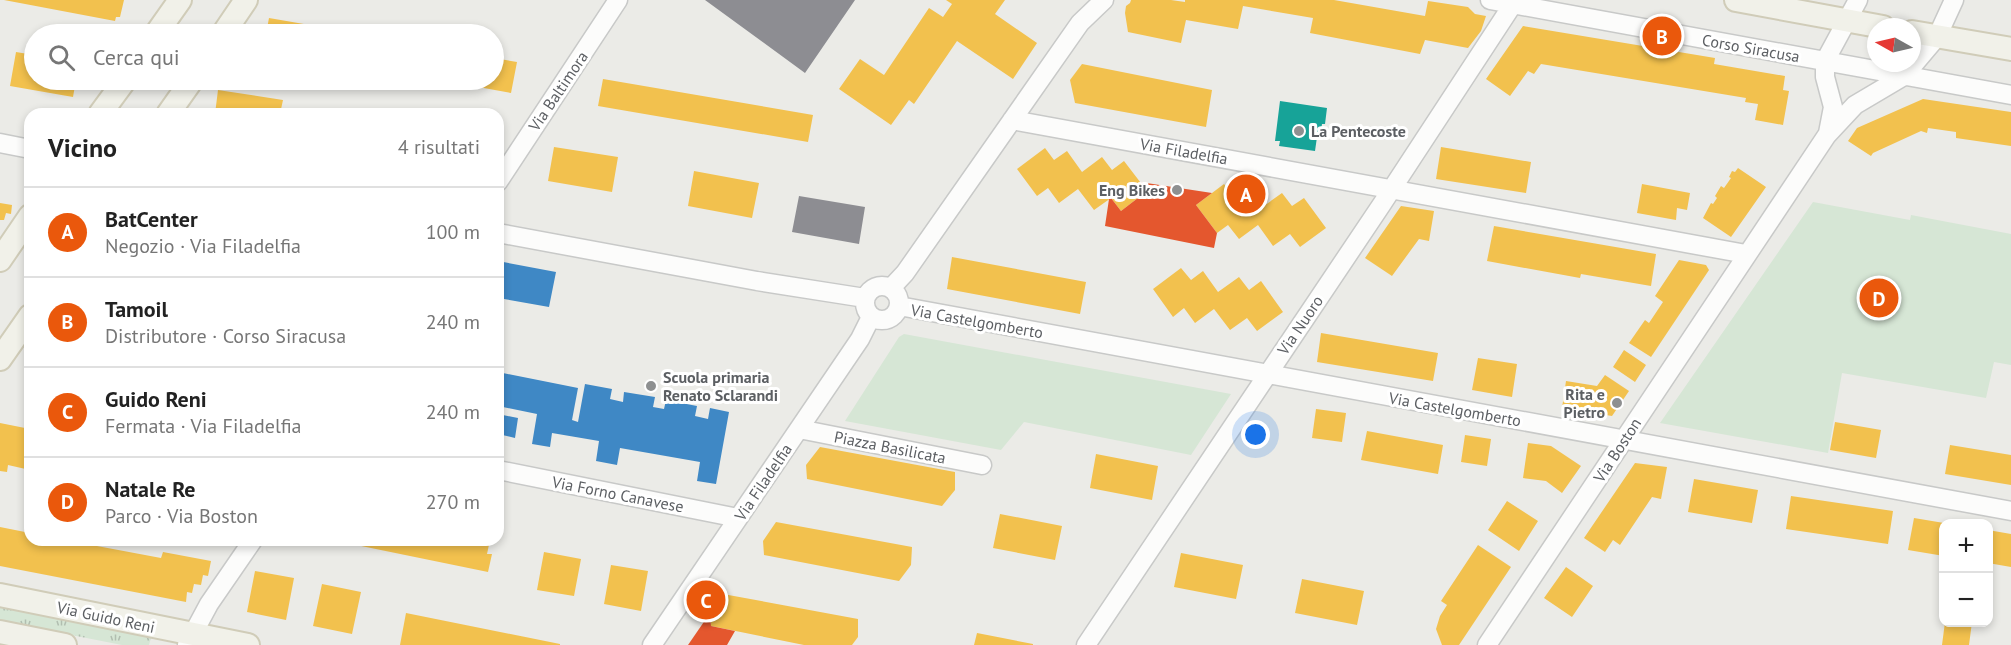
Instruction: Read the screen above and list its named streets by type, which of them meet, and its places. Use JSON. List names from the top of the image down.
{
  "streets": {
    "main road": ["Via Guido Reni"],
    "street": [
      "Corso Siracusa",
      "Via Baltimora",
      "Via Filadelfia",
      "Via Castelgomberto",
      "Via Nuoro",
      "Piazza Basilicata",
      "Via Boston",
      "Via Forno Canavese"
    ]
  },
  "crossings": [
    ["Corso Siracusa", "Via Nuoro"],
    ["Corso Siracusa", "Via Boston"],
    ["Via Filadelfia", "Via Castelgomberto"],
    ["Via Filadelfia", "Via Nuoro"],
    ["Via Filadelfia", "Piazza Basilicata"],
    ["Via Filadelfia", "Via Forno Canavese"],
    ["Via Castelgomberto", "Via Nuoro"],
    ["Via Castelgomberto", "Via Boston"]
  ],
  "places": [
    "La Pentecoste",
    "Eng Bikes",
    "Scuola primaria Renato Sclarandi",
    "Rita e Pietro"
  ],
  "north": "left",
  "page": {
    "pins": [
      "B",
      "A",
      "D",
      "C"
    ],
    "search": "Cerca qui",
    "heading": ["Vicino", "4 risultati"],
    "list": [
      {
        "mark": "A",
        "name": "BatCenter",
        "note": "Negozio · Via Filadelfia",
        "value": "100 m"
      },
      {
        "mark": "B",
        "name": "Tamoil",
        "note": "Distributore · Corso Siracusa",
        "value": "240 m"
      },
      {
        "mark": "C",
        "name": "Guido Reni",
        "note": "Fermata · Via Filadelfia",
        "value": "240 m"
      },
      {
        "mark": "D",
        "name": "Natale Re",
        "note": "Parco · Via Boston",
        "value": "270 m"
      }
    ],
    "map_buttons": ["+", "−"]
  }
}
